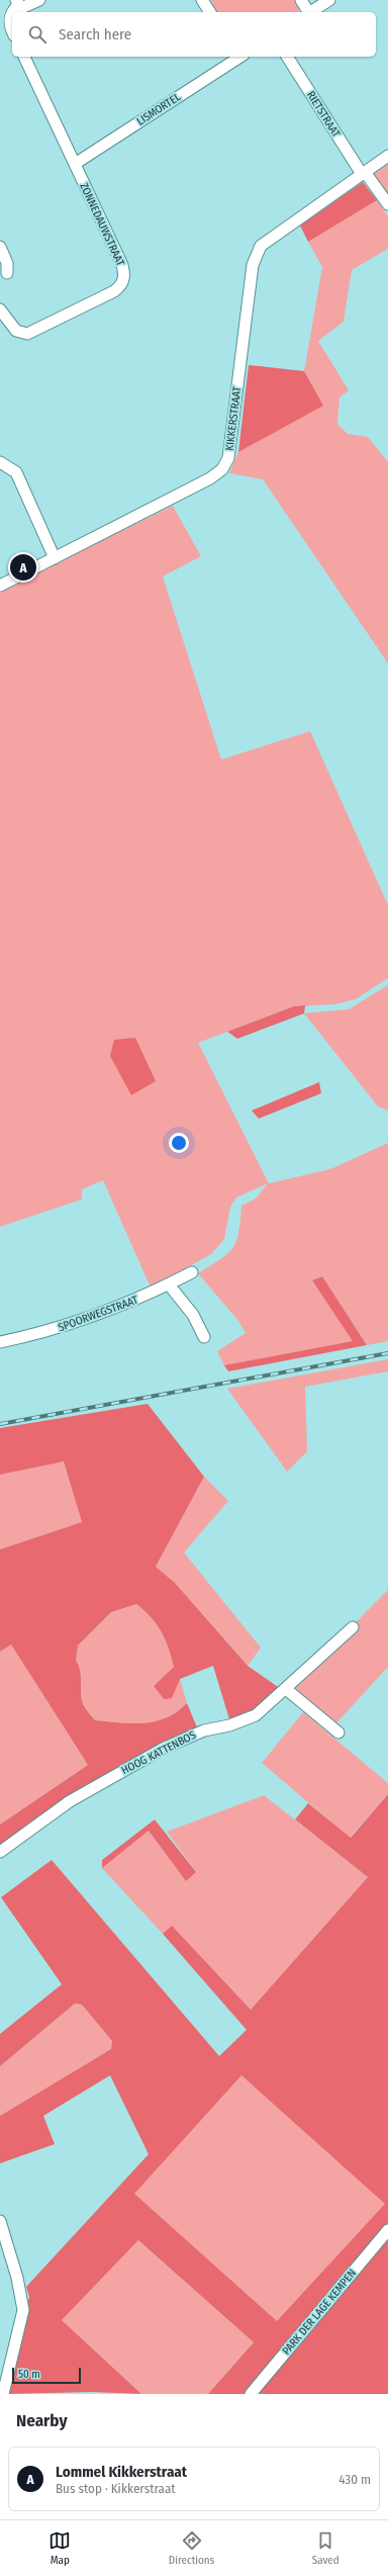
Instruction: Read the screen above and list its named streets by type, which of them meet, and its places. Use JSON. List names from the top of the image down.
{
  "streets": {
    "street": [
      "LISMORTEL",
      "RIETSTRAAT",
      "ZONNEDAUWSTRAAT",
      "KIKKERSTRAAT",
      "SPOORWEGSTRAAT",
      "HOOG KATTENBOS",
      "PARK DER LAGE KEMPEN"
    ]
  },
  "crossings": [
    ["LISMORTEL", "ZONNEDAUWSTRAAT"],
    ["RIETSTRAAT", "KIKKERSTRAAT"]
  ],
  "scale_bar": "50 m",
  "page": {
    "search": "Search here",
    "pins": "A",
    "scale": "50 m",
    "heading": "Nearby",
    "list": [
      {
        "mark": "A",
        "name": "Lommel Kikkerstraat",
        "note": "Bus stop · Kikkerstraat",
        "value": "430 m"
      }
    ],
    "nav": ["Map", "Directions", "Saved"]
  }
}
